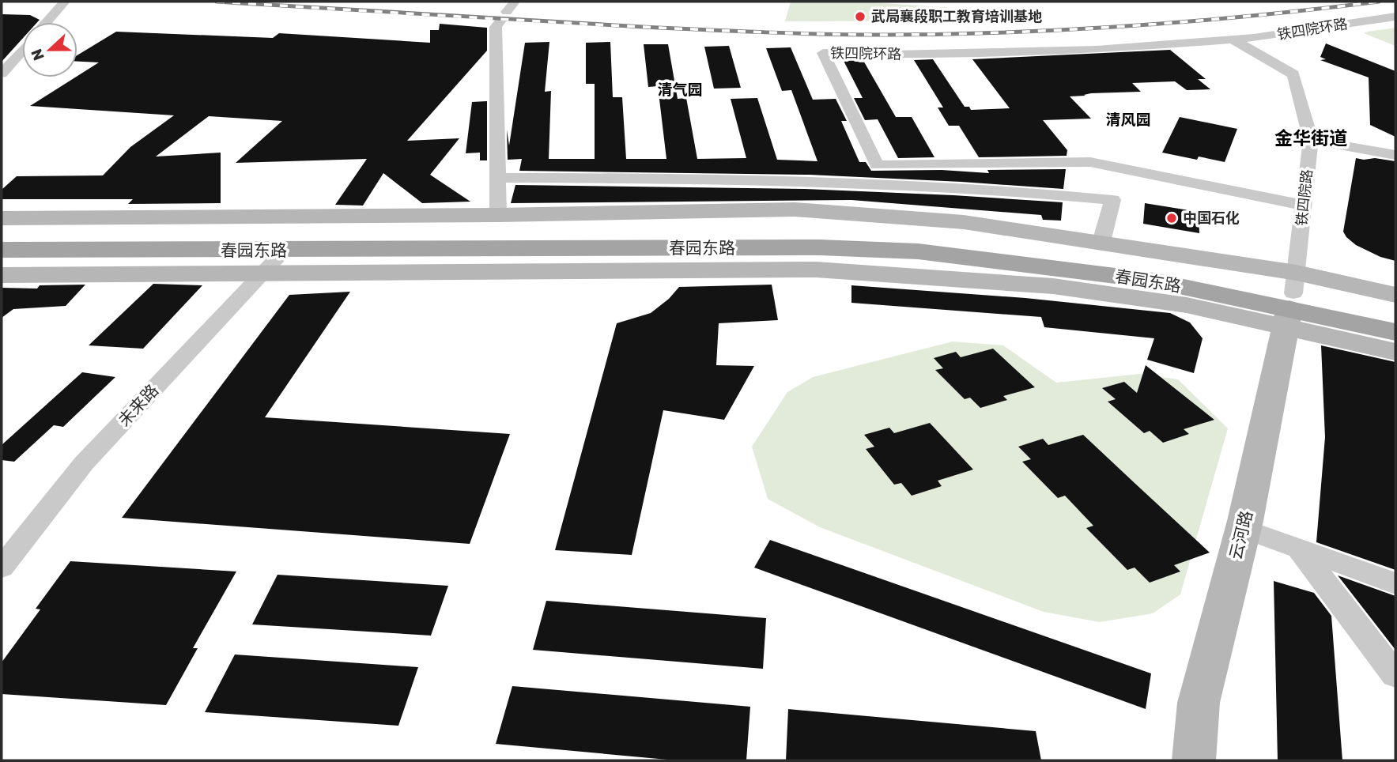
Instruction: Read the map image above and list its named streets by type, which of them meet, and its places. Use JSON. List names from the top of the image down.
{
  "streets": {
    "main road": ["春园东路"],
    "street": [
      "铁四院环路",
      "铁四院路",
      "未来路",
      "云河路"
    ]
  },
  "crossings": [
    ["铁四院环路", "铁四院路"],
    ["铁四院路", "春园东路"],
    ["铁四院路", "云河路"],
    ["春园东路", "未来路"],
    ["春园东路", "云河路"]
  ],
  "districts": ["清气园", "清风园", "金华街道"],
  "places": ["武局襄段职工教育培训基地", "中国石化"],
  "north": "left"
}
